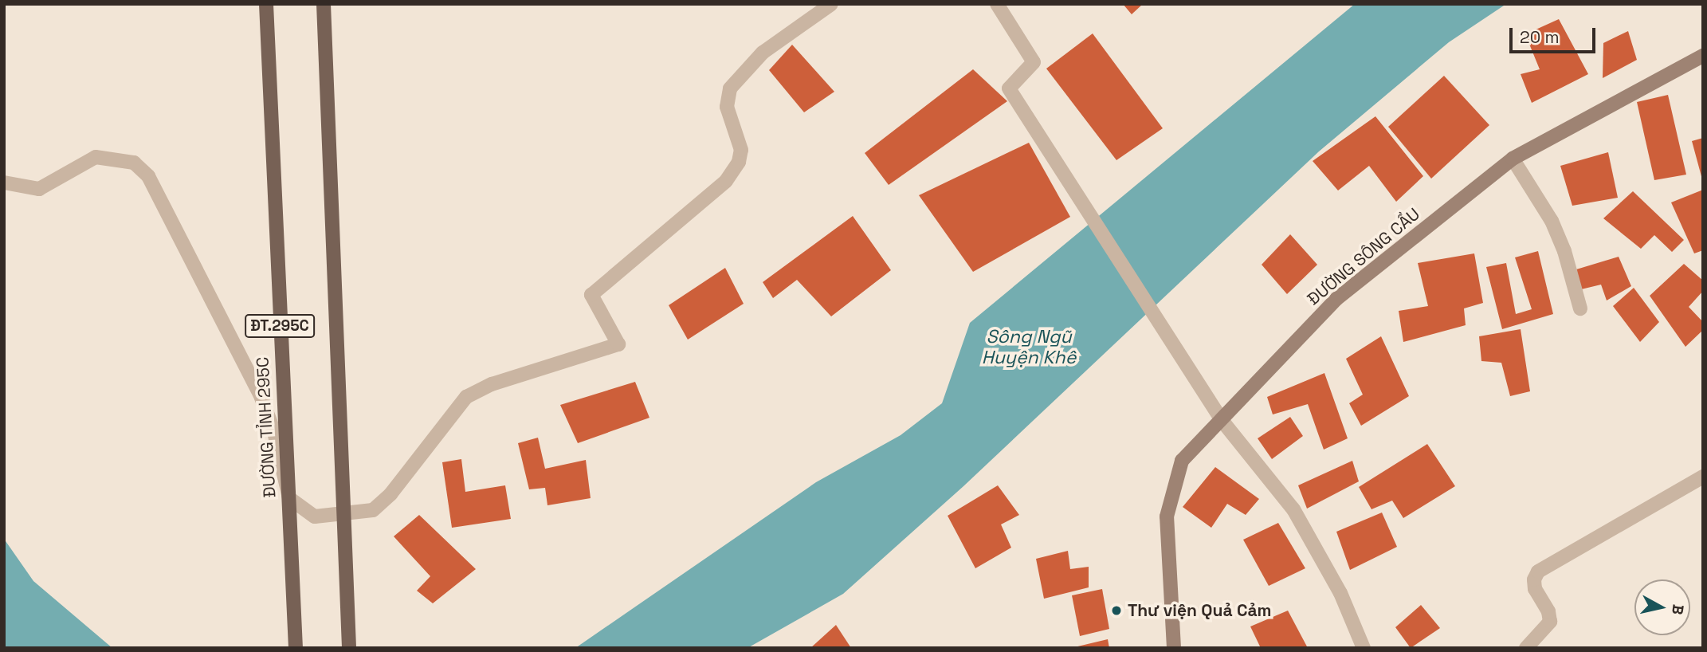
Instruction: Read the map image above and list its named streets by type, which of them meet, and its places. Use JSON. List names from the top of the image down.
{
  "streets": {
    "main road": ["ĐƯỜNG SÔNG CẦU", "ĐT.295C", "ĐƯỜNG TỈNH 295C"]
  },
  "water": ["Sông Ngũ Huyện Khê"],
  "places": ["Thư viện Quả Cảm"],
  "scale_bar": "20 m",
  "north": "right"
}
